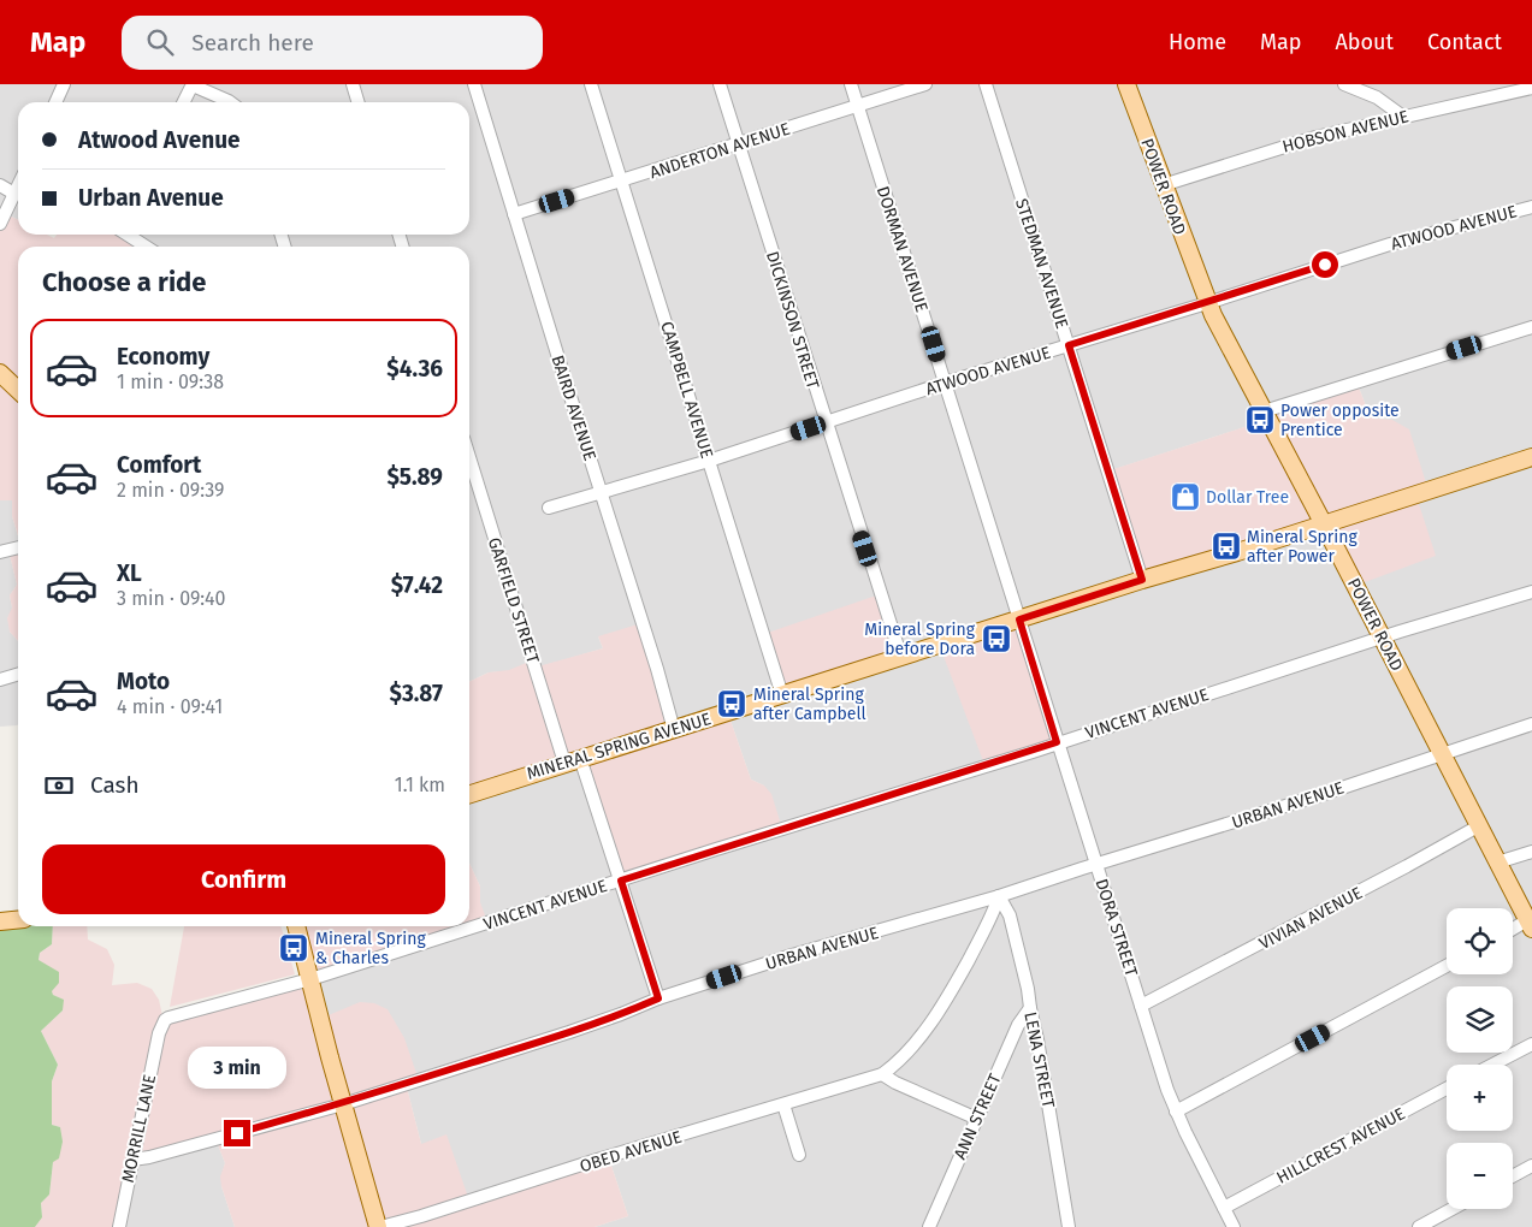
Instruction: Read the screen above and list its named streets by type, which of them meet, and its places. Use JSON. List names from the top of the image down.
{
  "streets": {
    "main road": ["POWER ROAD", "MINERAL SPRING AVENUE"],
    "street": [
      "HOBSON AVENUE",
      "ANDERTON AVENUE",
      "ATWOOD AVENUE",
      "DORMAN AVENUE",
      "STEDMAN AVENUE",
      "DICKINSON STREET",
      "CAMPBELL AVENUE",
      "BAIRD AVENUE",
      "GARFIELD STREET",
      "VINCENT AVENUE",
      "URBAN AVENUE",
      "VIVIAN AVENUE",
      "DORA STREET",
      "LENA STREET",
      "ANN STREET",
      "MORRILL LANE",
      "HILLCREST AVENUE",
      "OBED AVENUE"
    ]
  },
  "crossings": [
    ["HOBSON AVENUE", "POWER ROAD"],
    ["ANDERTON AVENUE", "DORMAN AVENUE"],
    ["ANDERTON AVENUE", "DICKINSON STREET"],
    ["ANDERTON AVENUE", "CAMPBELL AVENUE"],
    ["ANDERTON AVENUE", "BAIRD AVENUE"],
    ["POWER ROAD", "ATWOOD AVENUE"],
    ["POWER ROAD", "VINCENT AVENUE"],
    ["POWER ROAD", "MINERAL SPRING AVENUE"],
    ["POWER ROAD", "URBAN AVENUE"],
    ["POWER ROAD", "VIVIAN AVENUE"],
    ["ATWOOD AVENUE", "DORMAN AVENUE"],
    ["ATWOOD AVENUE", "STEDMAN AVENUE"],
    ["ATWOOD AVENUE", "DICKINSON STREET"],
    ["ATWOOD AVENUE", "CAMPBELL AVENUE"],
    ["ATWOOD AVENUE", "BAIRD AVENUE"],
    ["DORMAN AVENUE", "MINERAL SPRING AVENUE"],
    ["DORMAN AVENUE", "DORA STREET"],
    ["STEDMAN AVENUE", "MINERAL SPRING AVENUE"],
    ["DICKINSON STREET", "MINERAL SPRING AVENUE"],
    ["CAMPBELL AVENUE", "MINERAL SPRING AVENUE"],
    ["BAIRD AVENUE", "MINERAL SPRING AVENUE"],
    ["GARFIELD STREET", "VINCENT AVENUE"],
    ["GARFIELD STREET", "MINERAL SPRING AVENUE"],
    ["GARFIELD STREET", "URBAN AVENUE"],
    ["VINCENT AVENUE", "DORA STREET"],
    ["VINCENT AVENUE", "MORRILL LANE"],
    ["MINERAL SPRING AVENUE", "DORA STREET"],
    ["URBAN AVENUE", "DORA STREET"],
    ["URBAN AVENUE", "LENA STREET"],
    ["URBAN AVENUE", "MORRILL LANE"],
    ["URBAN AVENUE", "OBED AVENUE"],
    ["VIVIAN AVENUE", "DORA STREET"],
    ["DORA STREET", "HILLCREST AVENUE"],
    ["LENA STREET", "ANN STREET"],
    ["LENA STREET", "OBED AVENUE"]
  ],
  "places": {
    "bus stop": [
      "Power opposite Prentice",
      "Mineral Spring after Power",
      "Mineral Spring before Dora",
      "Mineral Spring after Campbell",
      "Mineral Spring & Charles"
    ],
    "shop": ["Dollar Tree"]
  },
  "page": {
    "header": "Map",
    "search": "Search here",
    "nav": [
      "Home",
      "Map",
      "About",
      "Contact"
    ],
    "banner": ["Atwood Avenue", "Urban Avenue"],
    "heading": "Choose a ride",
    "list": [
      {
        "name": "Economy",
        "note": "1 min · 09:38",
        "value": "$4.36"
      },
      {
        "name": "Comfort",
        "note": "2 min · 09:39",
        "value": "$5.89"
      },
      {
        "name": "XL",
        "note": "3 min · 09:40",
        "value": "$7.42"
      },
      {
        "name": "Moto",
        "note": "4 min · 09:41",
        "value": "$3.87"
      }
    ],
    "pay": ["Cash", "1.1 km"],
    "buttons": "Confirm",
    "map_buttons": ["+", "−"],
    "bubble": "3 min"
  }
}
